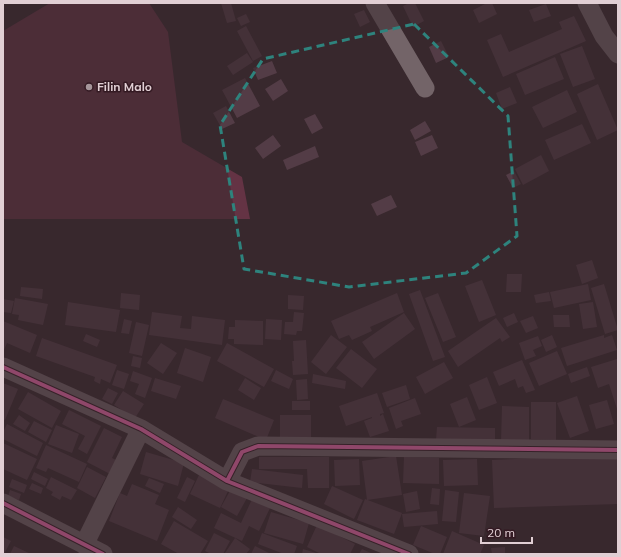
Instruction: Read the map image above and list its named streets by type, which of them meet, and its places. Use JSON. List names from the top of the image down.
{
  "places": ["Filin Malo"],
  "scale_bar": "20 m"
}
